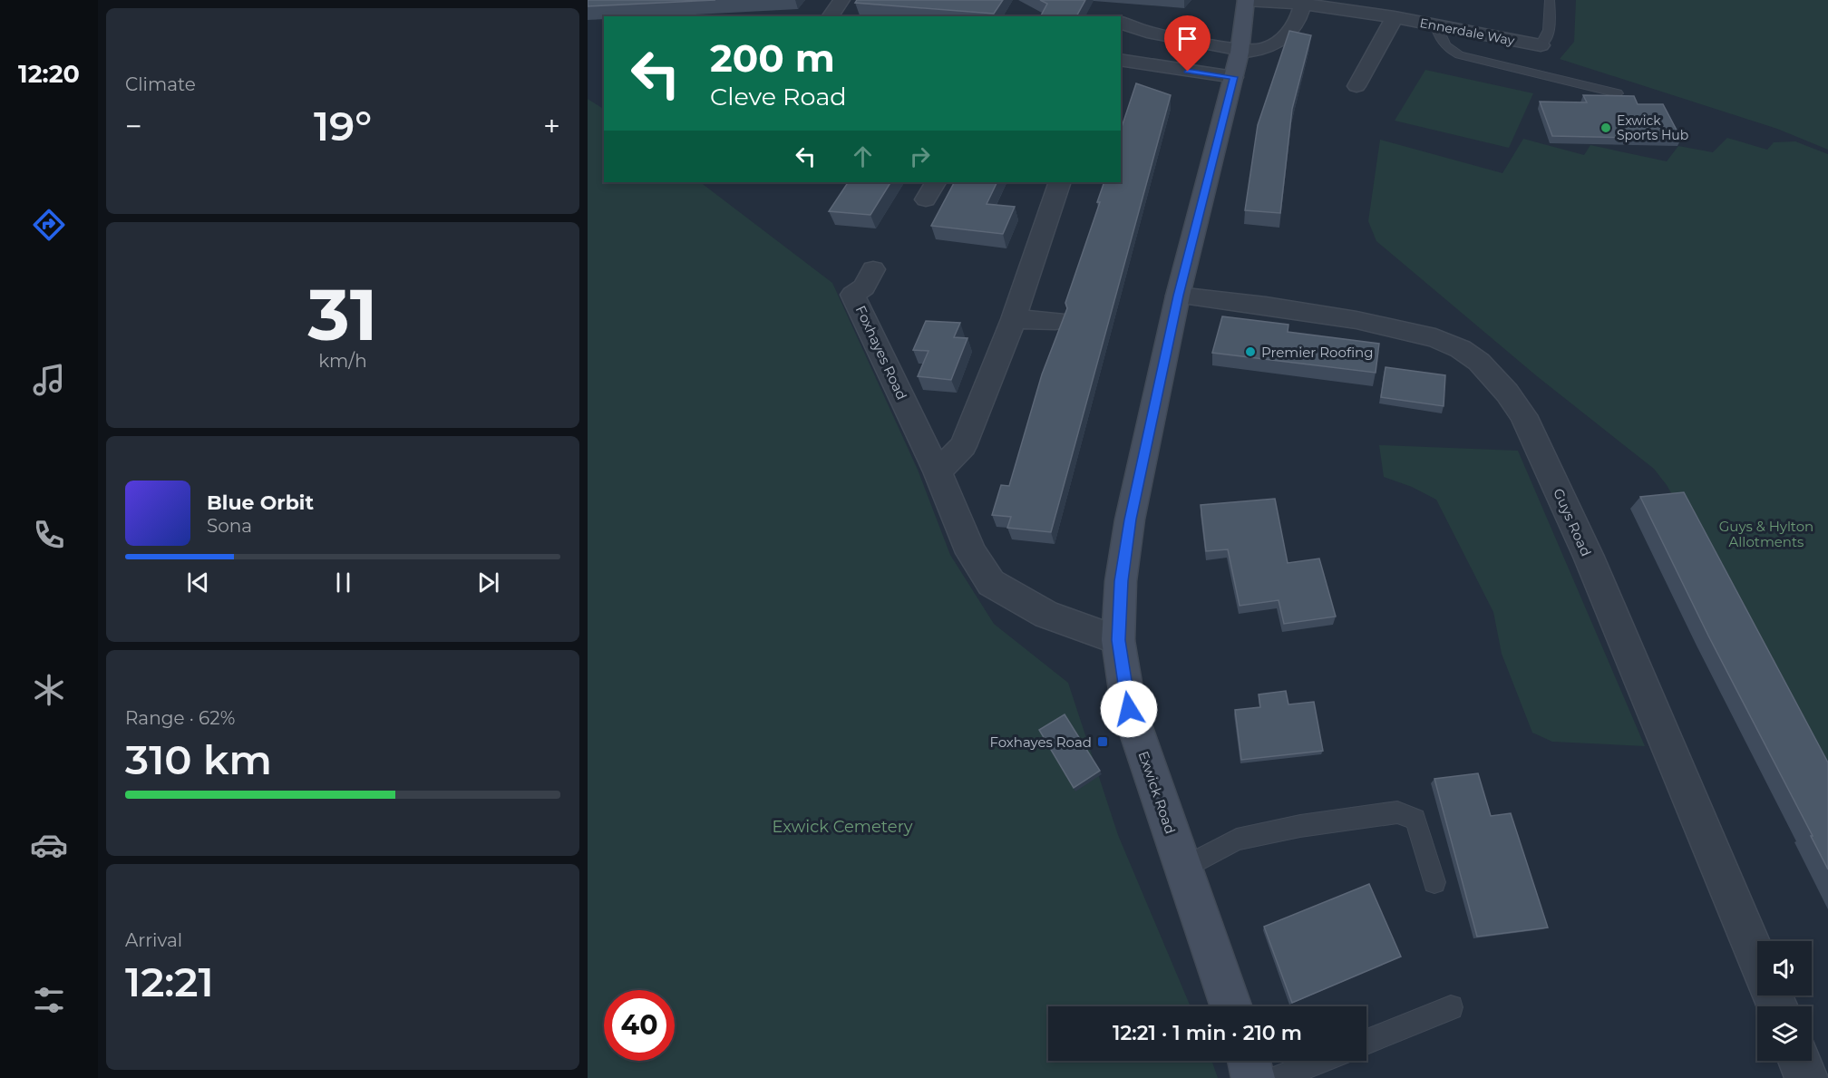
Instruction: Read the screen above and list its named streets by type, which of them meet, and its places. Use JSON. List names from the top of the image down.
{
  "streets": {
    "street": [
      "Ennerdale Way",
      "Foxhayes Road",
      "Guys Road",
      "Exwick Road"
    ]
  },
  "crossings": [
    ["Ennerdale Way", "Exwick Road"],
    ["Foxhayes Road", "Exwick Road"],
    ["Guys Road", "Exwick Road"]
  ],
  "parks": ["Guys & Hylton Allotments", "Exwick Cemetery"],
  "places": {
    "other": ["Exwick Sports Hub", "Premier Roofing"],
    "transit": ["Foxhayes Road"]
  },
  "page": {
    "tabs": "12:20",
    "tile": [
      "Climate",
      ["31", "km/h"],
      ["Range · 62%", "310 km"],
      ["Arrival", "12:21"]
    ],
    "turn": ["200 m", "Cleve Road"],
    "heat": ["−", "19°", "+"],
    "song": ["Blue Orbit", "Sona"],
    "limit": "40",
    "trip": "12:21 · 1 min · 210 m"
  }
}
